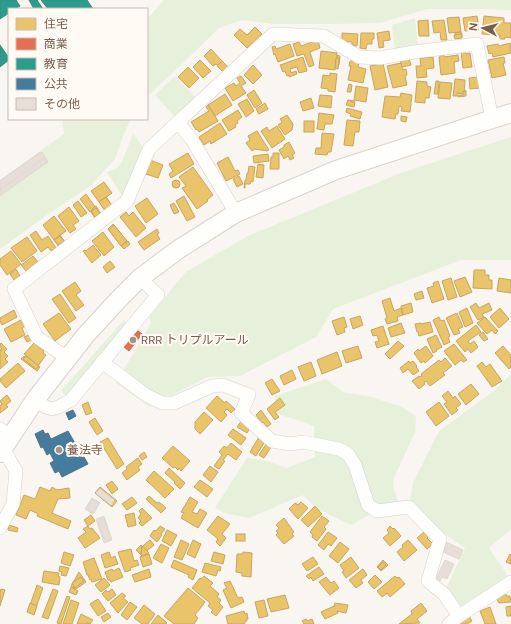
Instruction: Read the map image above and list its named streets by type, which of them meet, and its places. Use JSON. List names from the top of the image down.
{
  "places": ["RRR トリプルアール", "養法寺"],
  "legend": [
    "住宅",
    "商業",
    "教育",
    "公共",
    "その他"
  ],
  "north": "left"
}
